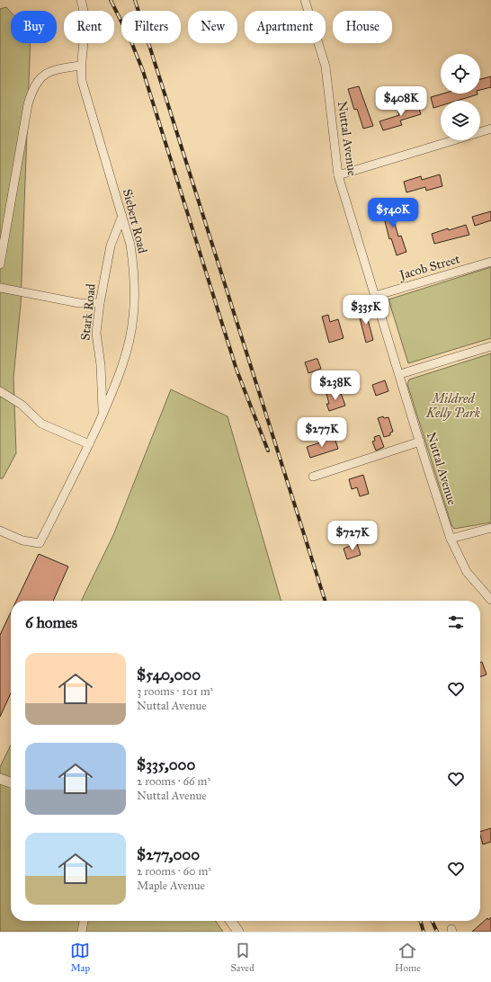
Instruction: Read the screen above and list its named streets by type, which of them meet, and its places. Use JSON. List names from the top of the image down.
{
  "streets": {
    "street": [
      "Nuttal Avenue",
      "Siebert Road",
      "Jacob Street",
      "Stark Road"
    ]
  },
  "crossings": [
    ["Nuttal Avenue", "Jacob Street"],
    ["Siebert Road", "Stark Road"]
  ],
  "parks": ["Mildred Kelly Park"],
  "page": {
    "chip": [
      "Buy",
      "Rent",
      "Filters",
      "New",
      "Apartment",
      "House"
    ],
    "price": [
      "$408K",
      "$540K",
      "$335K",
      "$238K",
      "$277K",
      "$727K"
    ],
    "heading": "6 homes",
    "list": [
      {
        "name": "$540,000",
        "note": "3 rooms · 101 m² · Nuttal Avenue"
      },
      {
        "name": "$335,000",
        "note": "2 rooms · 66 m² · Nuttal Avenue"
      },
      {
        "name": "$277,000",
        "note": "2 rooms · 60 m² · Maple Avenue"
      }
    ],
    "tabs": ["Map", "Saved", "Home"]
  }
}
